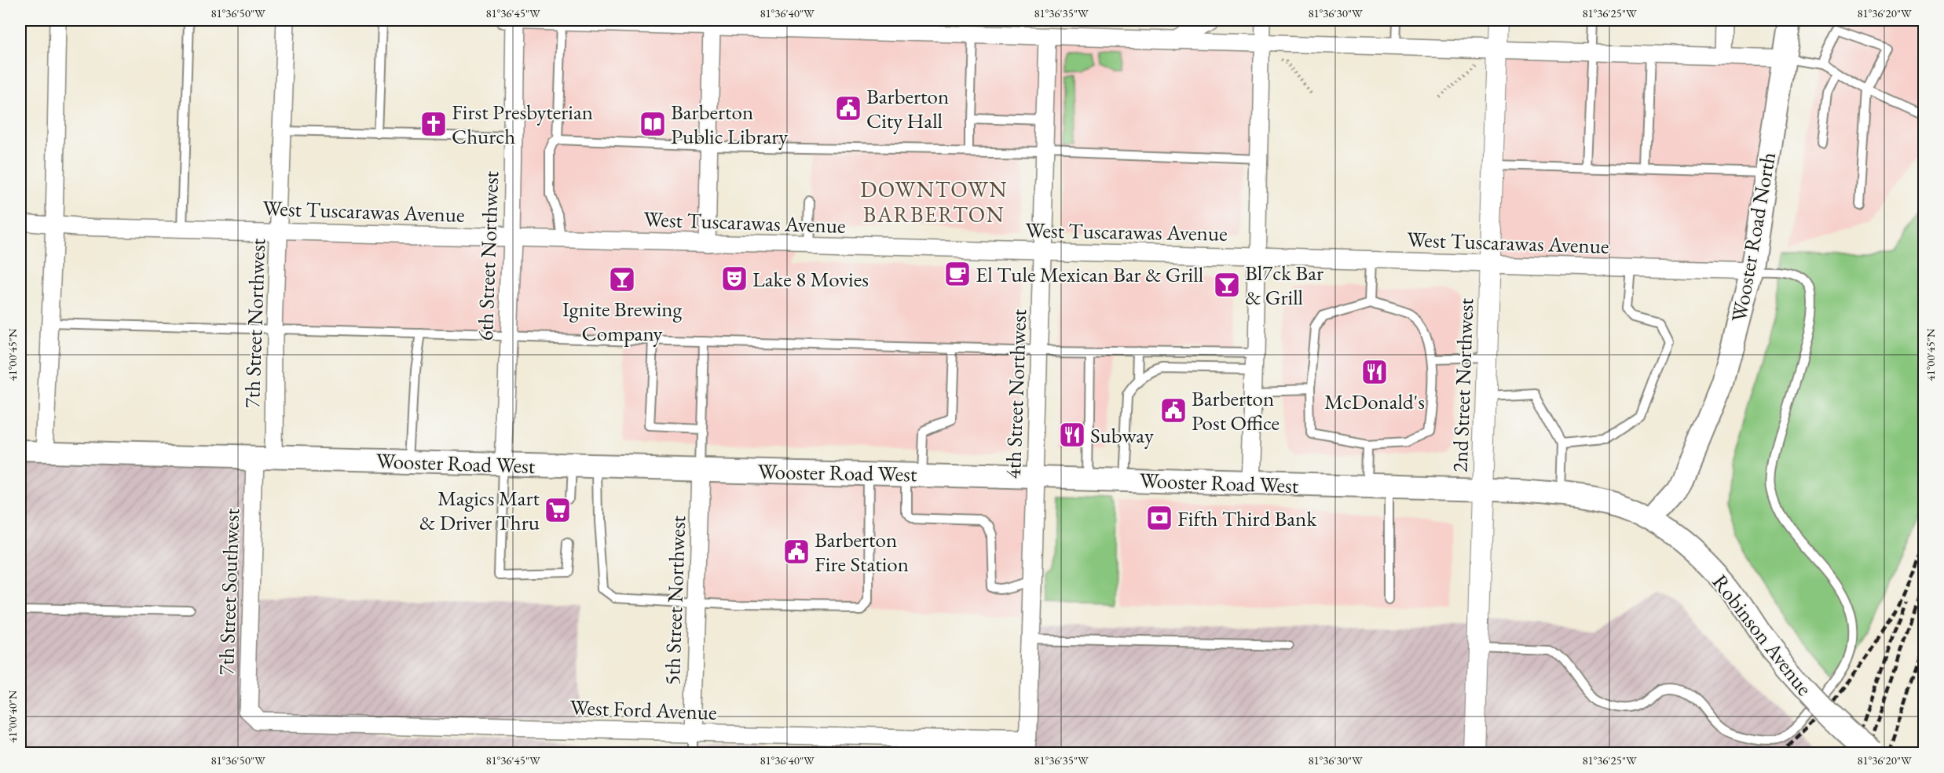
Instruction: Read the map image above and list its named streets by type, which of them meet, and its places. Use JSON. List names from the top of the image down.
{
  "streets": {
    "main road": ["Wooster Road North", "Wooster Road West", "Robinson Avenue"],
    "street": [
      "West Tuscarawas Avenue",
      "6th Street Northwest",
      "7th Street Northwest",
      "2nd Street Northwest",
      "4th Street Northwest",
      "7th Street Southwest",
      "5th Street Northwest",
      "West Ford Avenue"
    ]
  },
  "crossings": [
    ["West Tuscarawas Avenue", "Wooster Road North"],
    ["West Tuscarawas Avenue", "6th Street Northwest"],
    ["West Tuscarawas Avenue", "7th Street Northwest"],
    ["West Tuscarawas Avenue", "2nd Street Northwest"],
    ["West Tuscarawas Avenue", "4th Street Northwest"],
    ["Wooster Road North", "Wooster Road West"],
    ["Wooster Road North", "Robinson Avenue"],
    ["6th Street Northwest", "Wooster Road West"],
    ["7th Street Northwest", "Wooster Road West"],
    ["7th Street Northwest", "7th Street Southwest"],
    ["2nd Street Northwest", "Wooster Road West"],
    ["4th Street Northwest", "Wooster Road West"],
    ["4th Street Northwest", "West Ford Avenue"],
    ["Wooster Road West", "7th Street Southwest"],
    ["Wooster Road West", "5th Street Northwest"],
    ["Wooster Road West", "Robinson Avenue"],
    ["7th Street Southwest", "West Ford Avenue"],
    ["5th Street Northwest", "West Ford Avenue"]
  ],
  "districts": ["DOWNTOWN BARBERTON"],
  "places": {
    "public building": ["Barberton City Hall", "Barberton Post Office", "Barberton Fire Station"],
    "church": ["First Presbyterian Church"],
    "library": ["Barberton Public Library"],
    "cafe": ["El Tule Mexican Bar & Grill"],
    "theatre": ["Lake 8 Movies"],
    "bar": ["Ignite Brewing Company", "Bl7ck Bar & Grill"],
    "restaurant": ["McDonald's", "Subway"],
    "supermarket": ["Magics Mart & Driver Thru"],
    "bank": ["Fifth Third Bank"]
  },
  "coordinates": [
    "81°36'50\"W",
    "81°36'45\"W",
    "81°36'40\"W",
    "81°36'35\"W",
    "81°36'30\"W",
    "81°36'25\"W",
    "81°36'20\"W",
    "41°00'45\"N",
    "41°00'40\"N"
  ]
}
